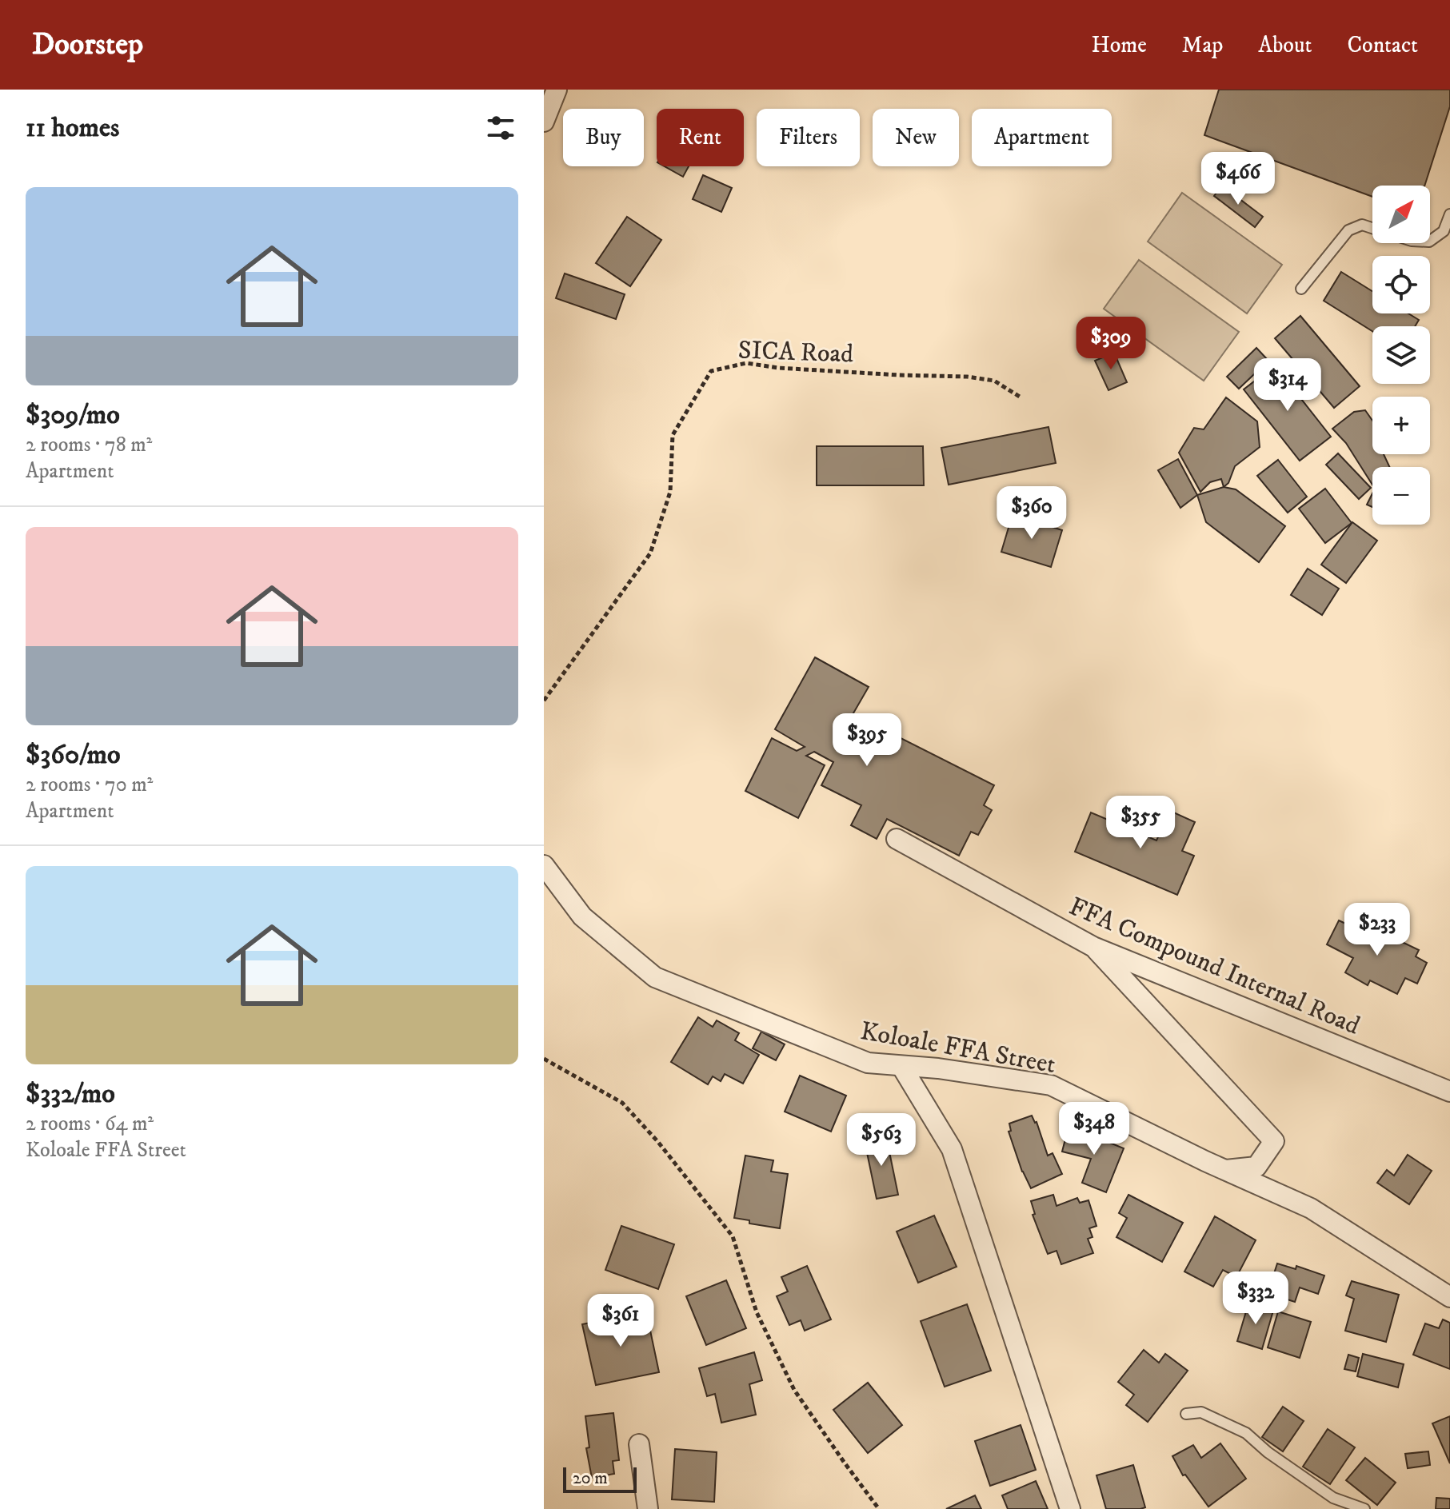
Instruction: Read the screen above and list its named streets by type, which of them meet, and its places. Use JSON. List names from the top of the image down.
{
  "streets": {
    "street": ["FFA Compound Internal Road", "Koloale FFA Street"],
    "path": ["SICA Road"]
  },
  "scale_bar": "20 m",
  "north": "top right",
  "page": {
    "header": "Doorstep",
    "nav": [
      "Home",
      "Map",
      "About",
      "Contact"
    ],
    "heading": "11 homes",
    "chip": [
      "Buy",
      "Rent",
      "Filters",
      "New",
      "Apartment"
    ],
    "price": [
      "$466",
      "$309",
      "$314",
      "$360",
      "$395",
      "$355",
      "$233",
      "$348",
      "$563",
      "$332",
      "$361"
    ],
    "list": [
      {
        "name": "$309/mo",
        "note": "2 rooms · 78 m² · Apartment"
      },
      {
        "name": "$360/mo",
        "note": "2 rooms · 70 m² · Apartment"
      },
      {
        "name": "$332/mo",
        "note": "2 rooms · 64 m² · Koloale FFA Street"
      }
    ],
    "map_buttons": ["+", "−"],
    "scale": "20 m"
  }
}
